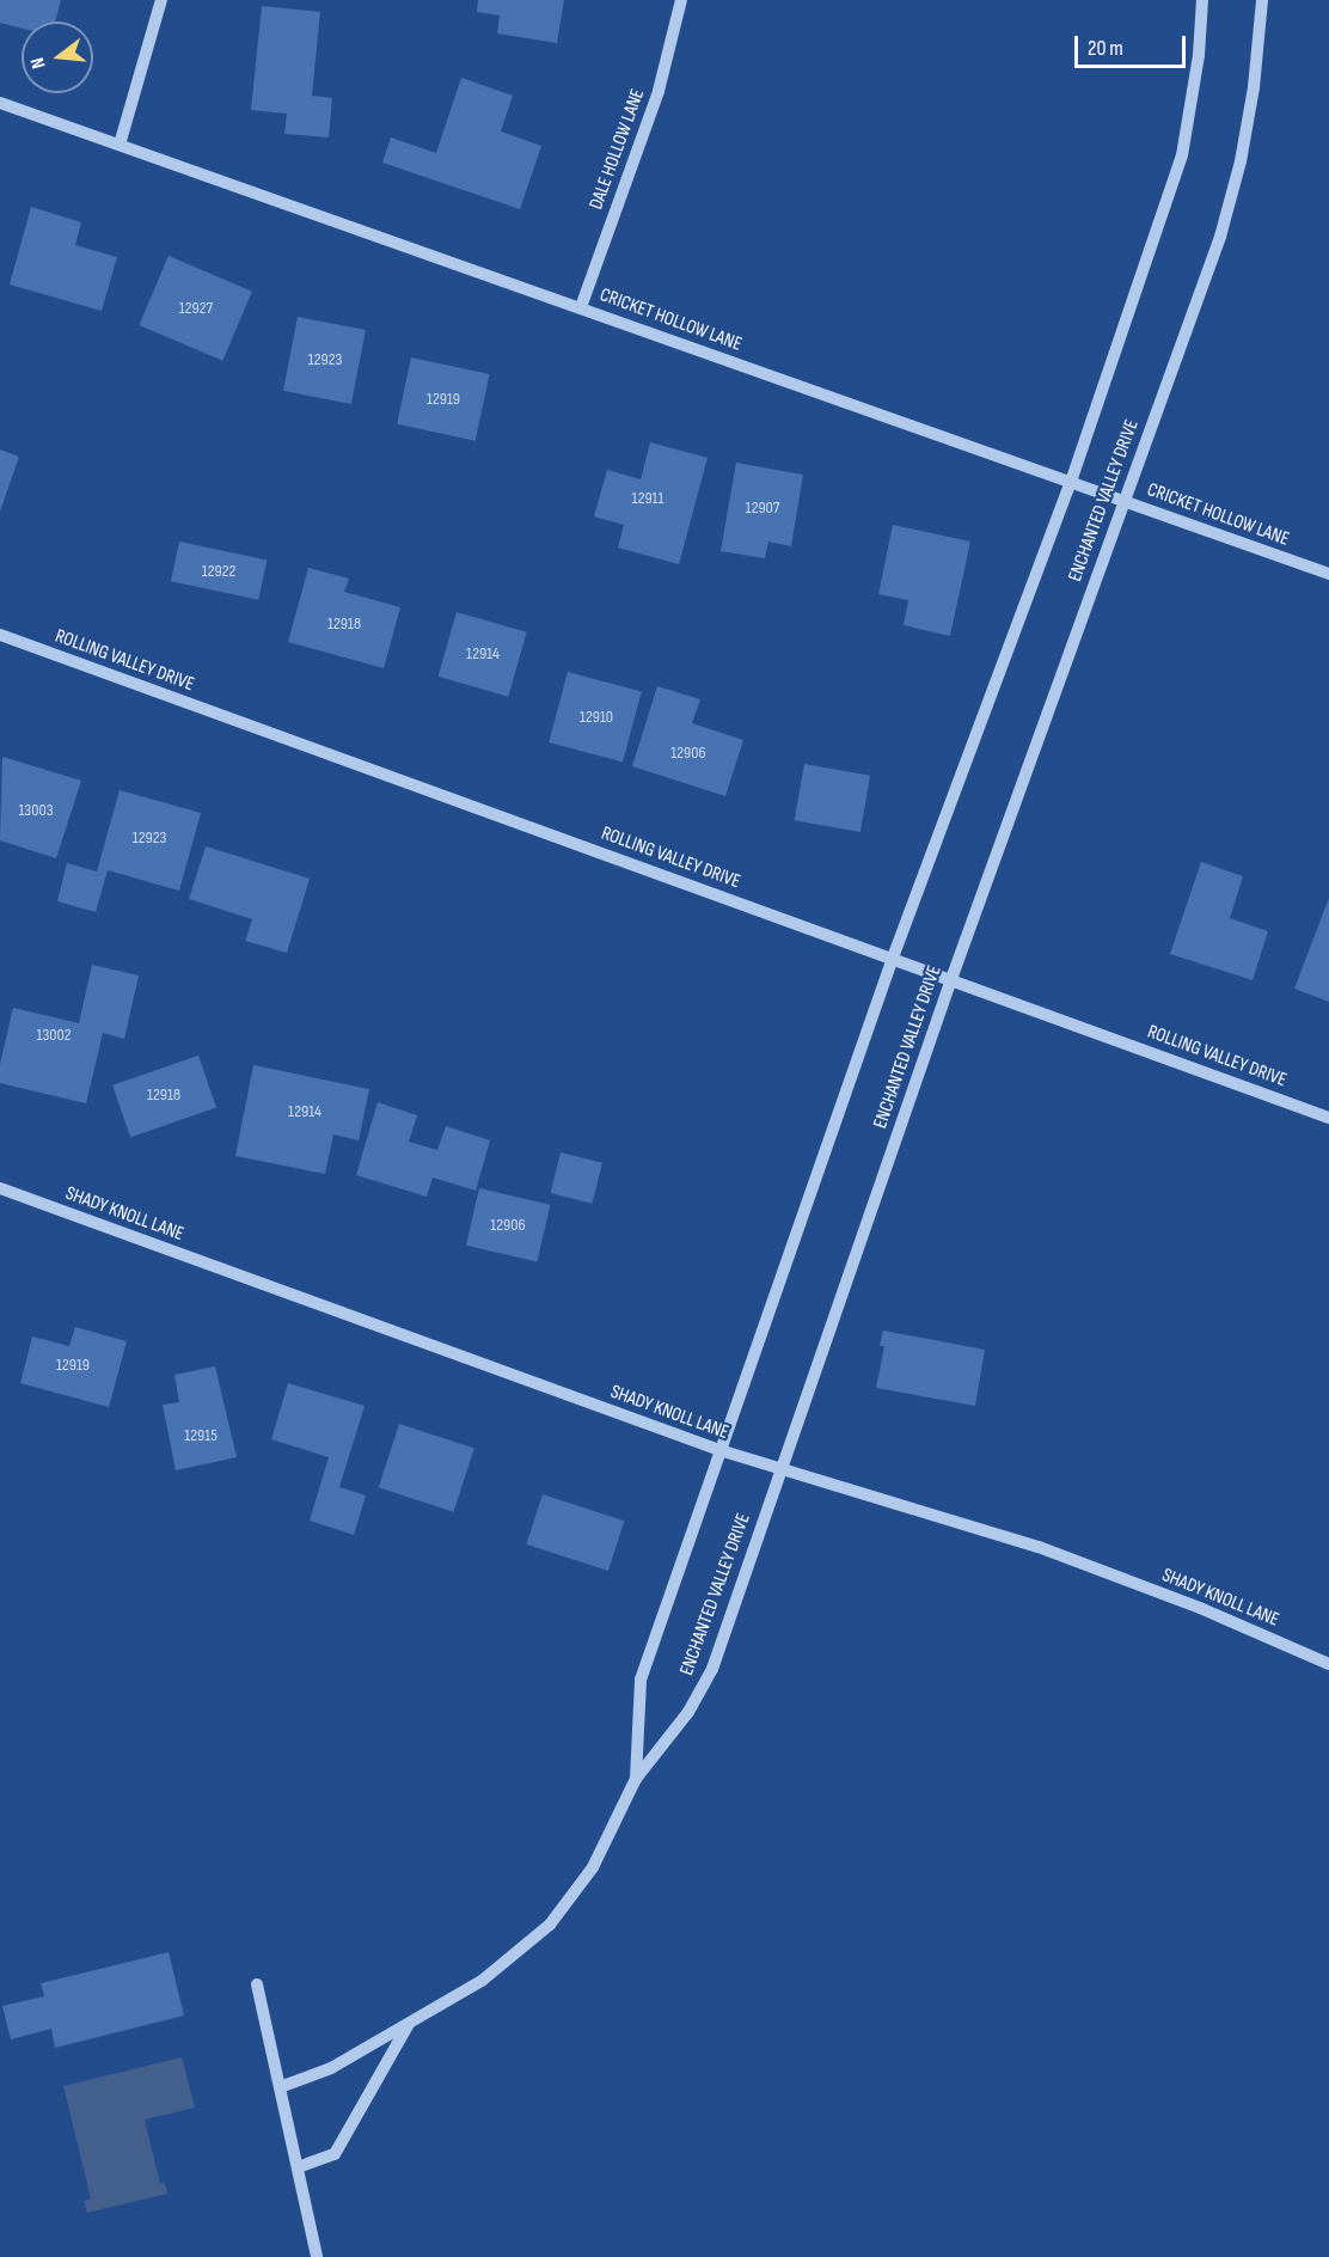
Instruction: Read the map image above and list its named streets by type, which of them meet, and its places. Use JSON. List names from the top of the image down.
{
  "streets": {
    "street": [
      "DALE HOLLOW LANE",
      "CRICKET HOLLOW LANE",
      "ENCHANTED VALLEY DRIVE",
      "ROLLING VALLEY DRIVE",
      "SHADY KNOLL LANE"
    ]
  },
  "crossings": [
    ["DALE HOLLOW LANE", "CRICKET HOLLOW LANE"],
    ["CRICKET HOLLOW LANE", "ENCHANTED VALLEY DRIVE"],
    ["ENCHANTED VALLEY DRIVE", "ROLLING VALLEY DRIVE"],
    ["ENCHANTED VALLEY DRIVE", "SHADY KNOLL LANE"]
  ],
  "house_numbers": [
    "12927",
    "12923",
    "12919",
    "12911",
    "12907",
    "12922",
    "12918",
    "12914",
    "12910",
    "12906",
    "13003",
    "12923",
    "13002",
    "12918",
    "12914",
    "12906",
    "12919",
    "12915"
  ],
  "scale_bar": "20 m",
  "north": "left"
}
